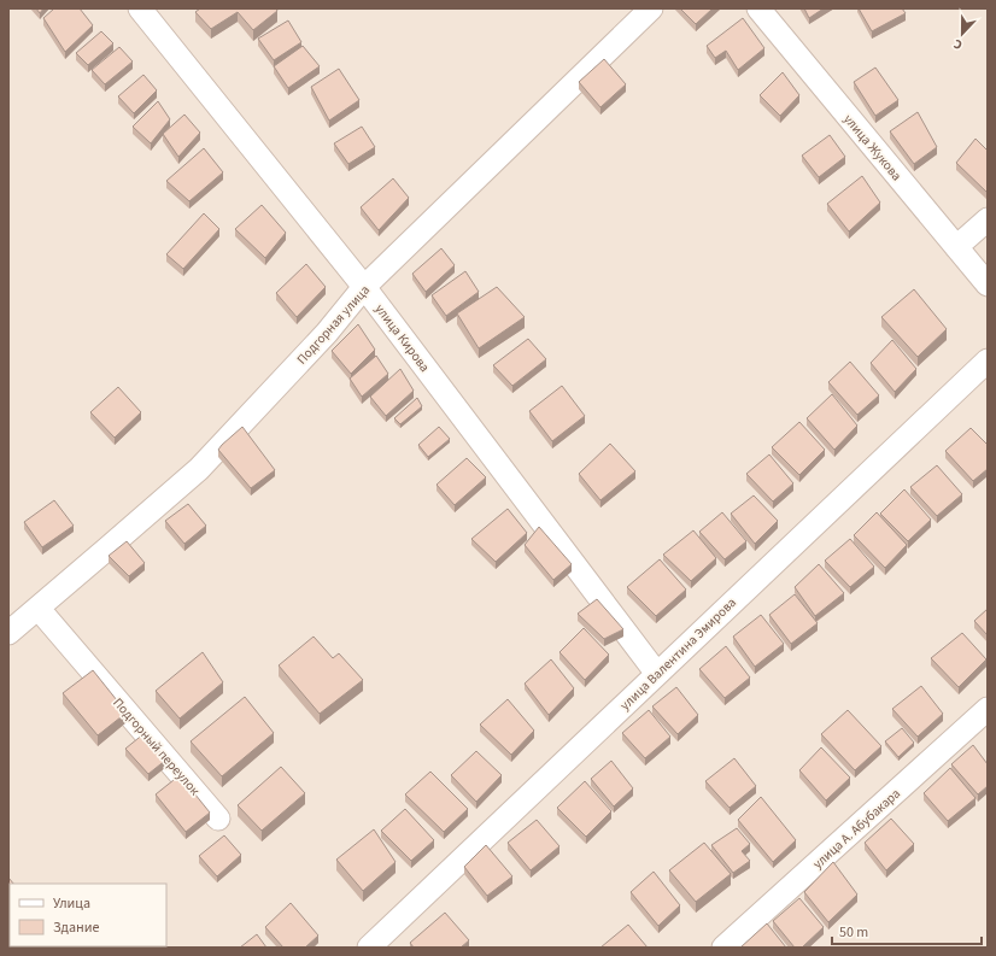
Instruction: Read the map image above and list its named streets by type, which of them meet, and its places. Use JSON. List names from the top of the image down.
{
  "streets": {
    "street": [
      "улица Жукова",
      "Подгорная улица",
      "улица Кирова",
      "улица Валентина Эмирова",
      "Подгорный переулок",
      "улица А. Абубакара"
    ]
  },
  "crossings": [
    ["Подгорная улица", "улица Кирова"],
    ["Подгорная улица", "Подгорный переулок"],
    ["улица Кирова", "улица Валентина Эмирова"]
  ],
  "legend": ["Улица", "Здание"],
  "scale_bar": "50 m",
  "north": "bottom"
}
